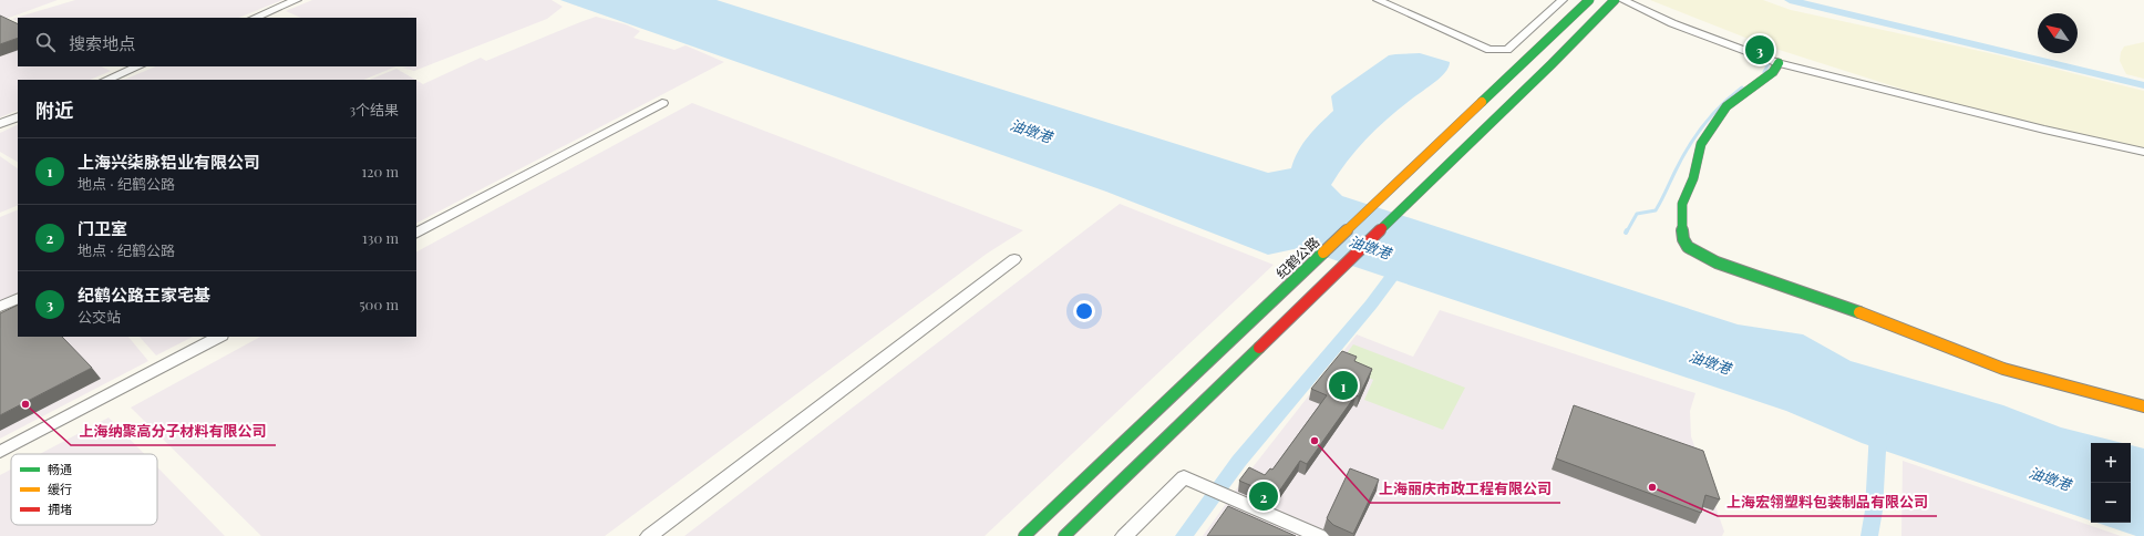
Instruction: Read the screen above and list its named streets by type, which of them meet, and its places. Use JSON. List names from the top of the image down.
{
  "streets": {
    "main road": ["纪鹤公路"]
  },
  "water": ["油墩港"],
  "places": ["上海纳聚高分子材料有限公司", "上海丽庆市政工程有限公司", "上海宏翎塑料包装制品有限公司"],
  "legend": ["畅通", "缓行", "拥堵"],
  "north": "top left",
  "page": {
    "search": "搜索地点",
    "pins": ["3", "1", "2"],
    "heading": ["附近", "3个结果"],
    "list": [
      {
        "mark": "1",
        "name": "上海兴柒脉铝业有限公司",
        "note": "地点 · 纪鹤公路",
        "value": "120 m"
      },
      {
        "mark": "2",
        "name": "门卫室",
        "note": "地点 · 纪鹤公路",
        "value": "130 m"
      },
      {
        "mark": "3",
        "name": "纪鹤公路王家宅基",
        "note": "公交站",
        "value": "500 m"
      }
    ],
    "map_buttons": ["+", "−"]
  }
}
